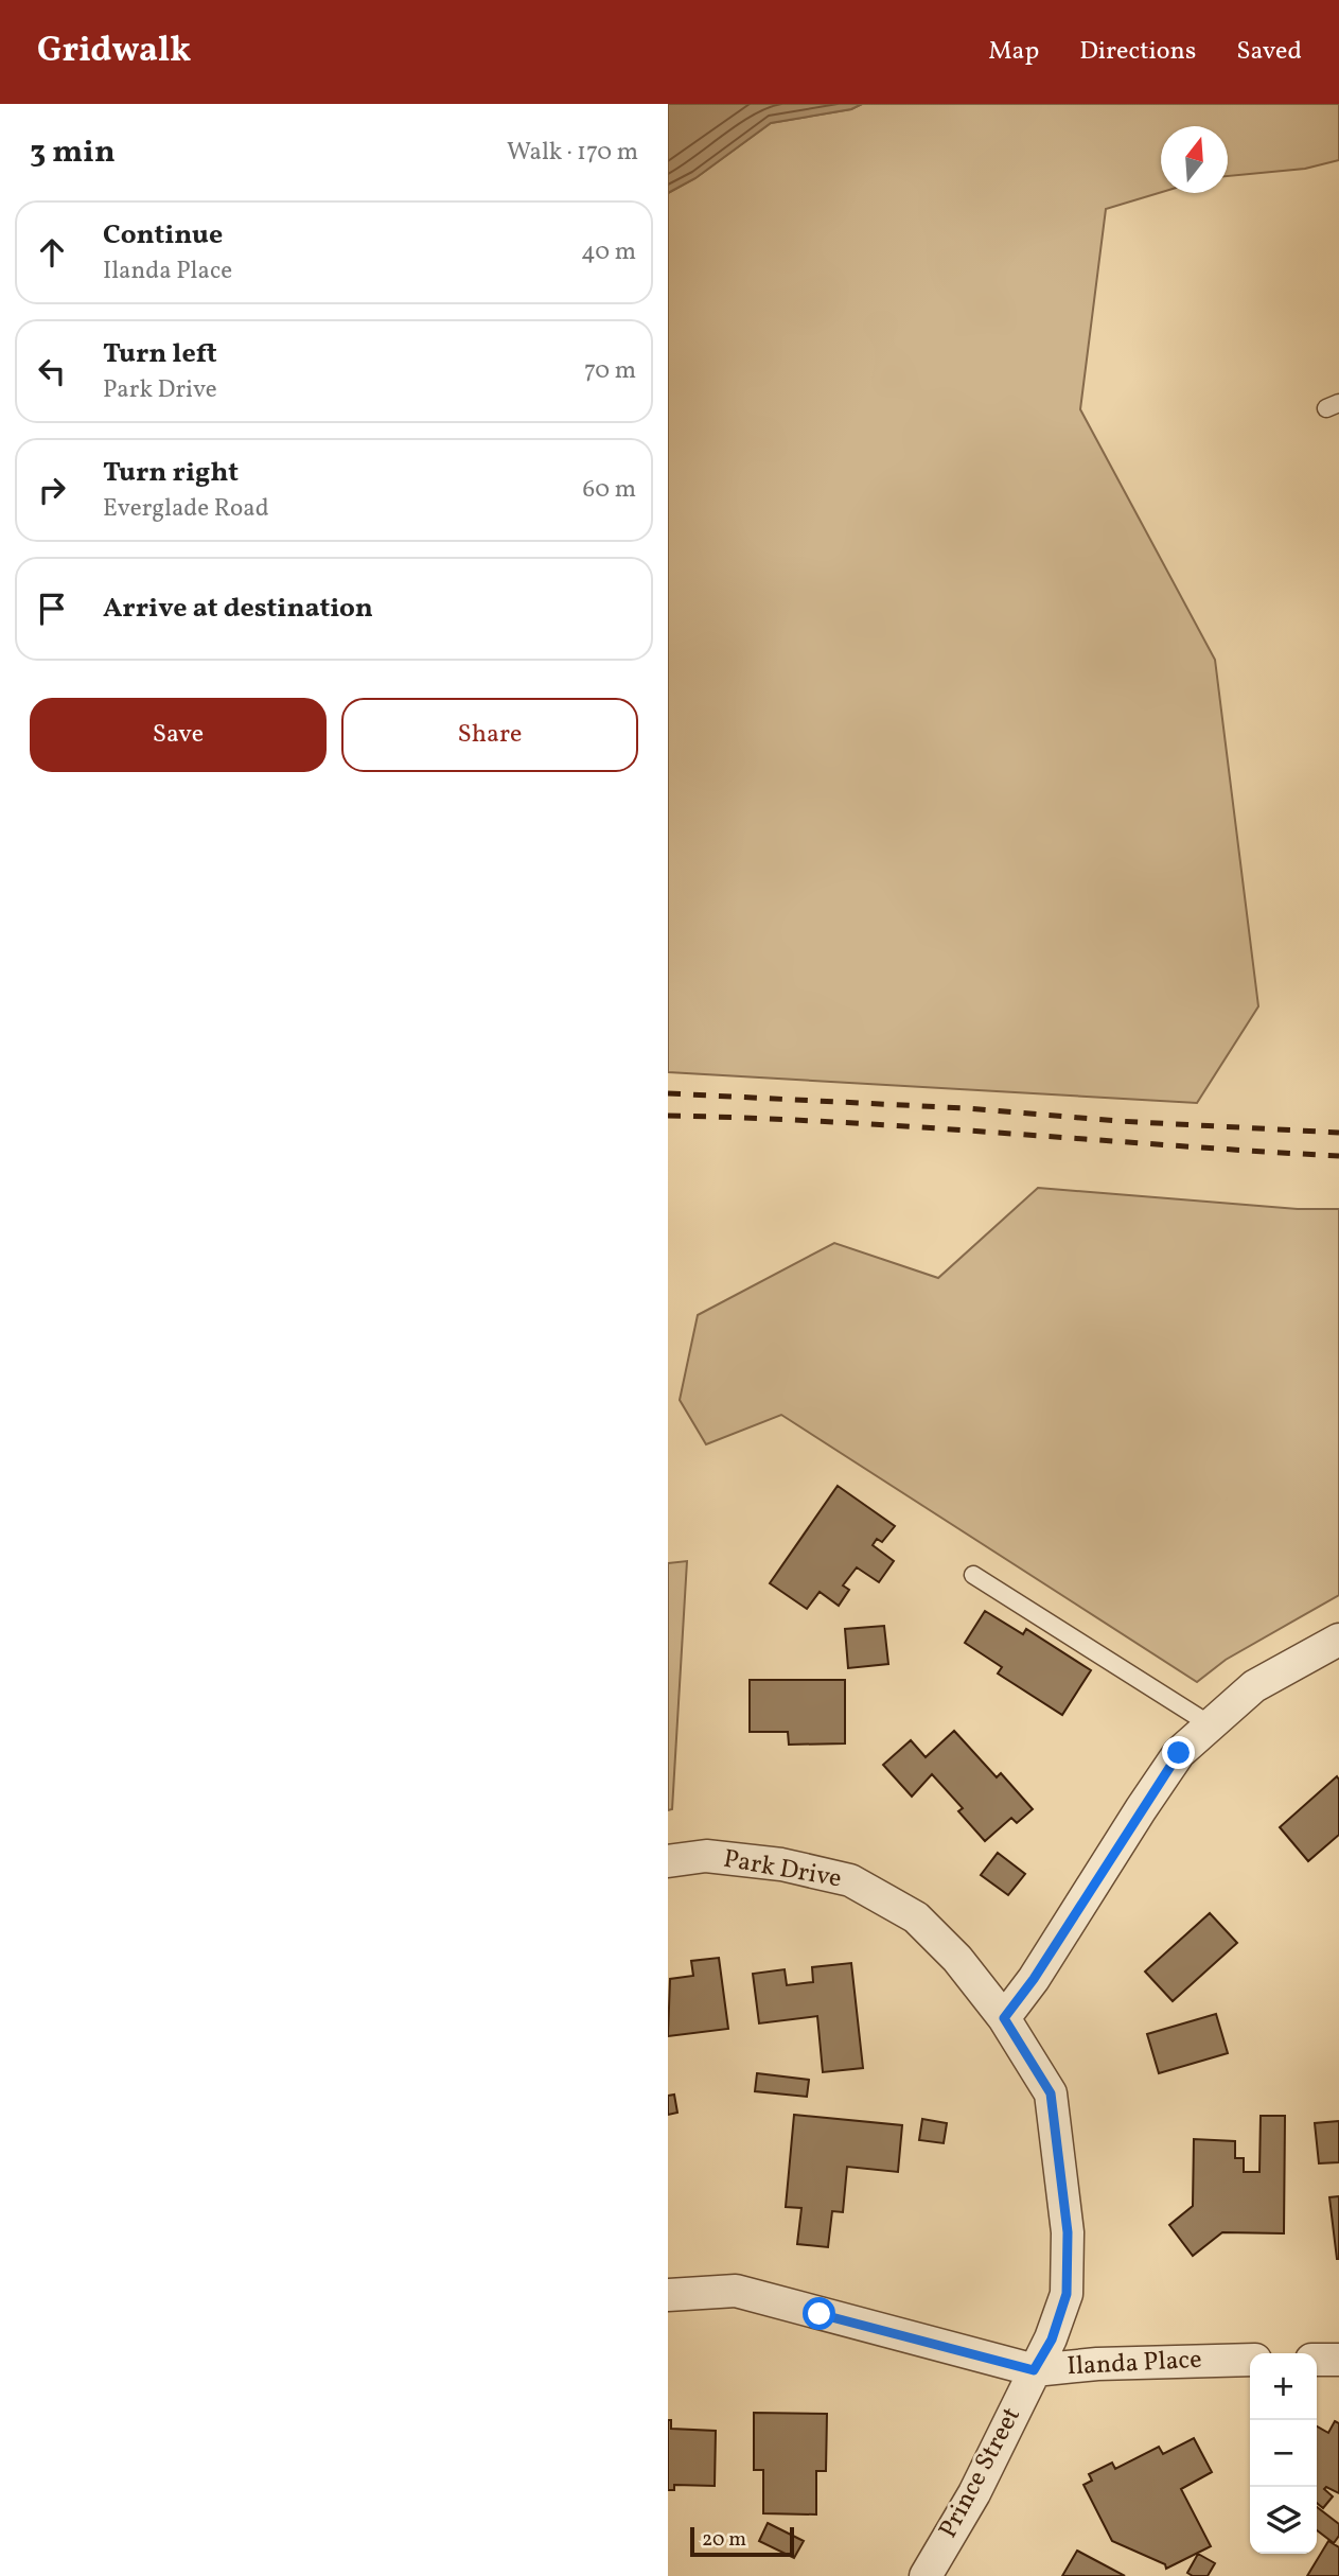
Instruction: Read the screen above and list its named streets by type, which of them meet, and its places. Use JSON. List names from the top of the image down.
{
  "streets": {
    "street": ["Park Drive", "Ilanda Place", "Prince Street"]
  },
  "crossings": [
    ["Park Drive", "Ilanda Place"],
    ["Park Drive", "Prince Street"],
    ["Ilanda Place", "Prince Street"]
  ],
  "scale_bar": "20 m",
  "north": "top",
  "page": {
    "header": "Gridwalk",
    "nav": ["Map", "Directions", "Saved"],
    "heading": ["3 min", "Walk · 170 m"],
    "list": [
      ["Continue", "Ilanda Place", "40 m"],
      ["Turn left", "Park Drive", "70 m"],
      ["Turn right", "Everglade Road", "60 m"],
      "Arrive at destination"
    ],
    "buttons": ["Save", "Share"],
    "map_buttons": ["+", "−"],
    "scale": "20 m"
  }
}
